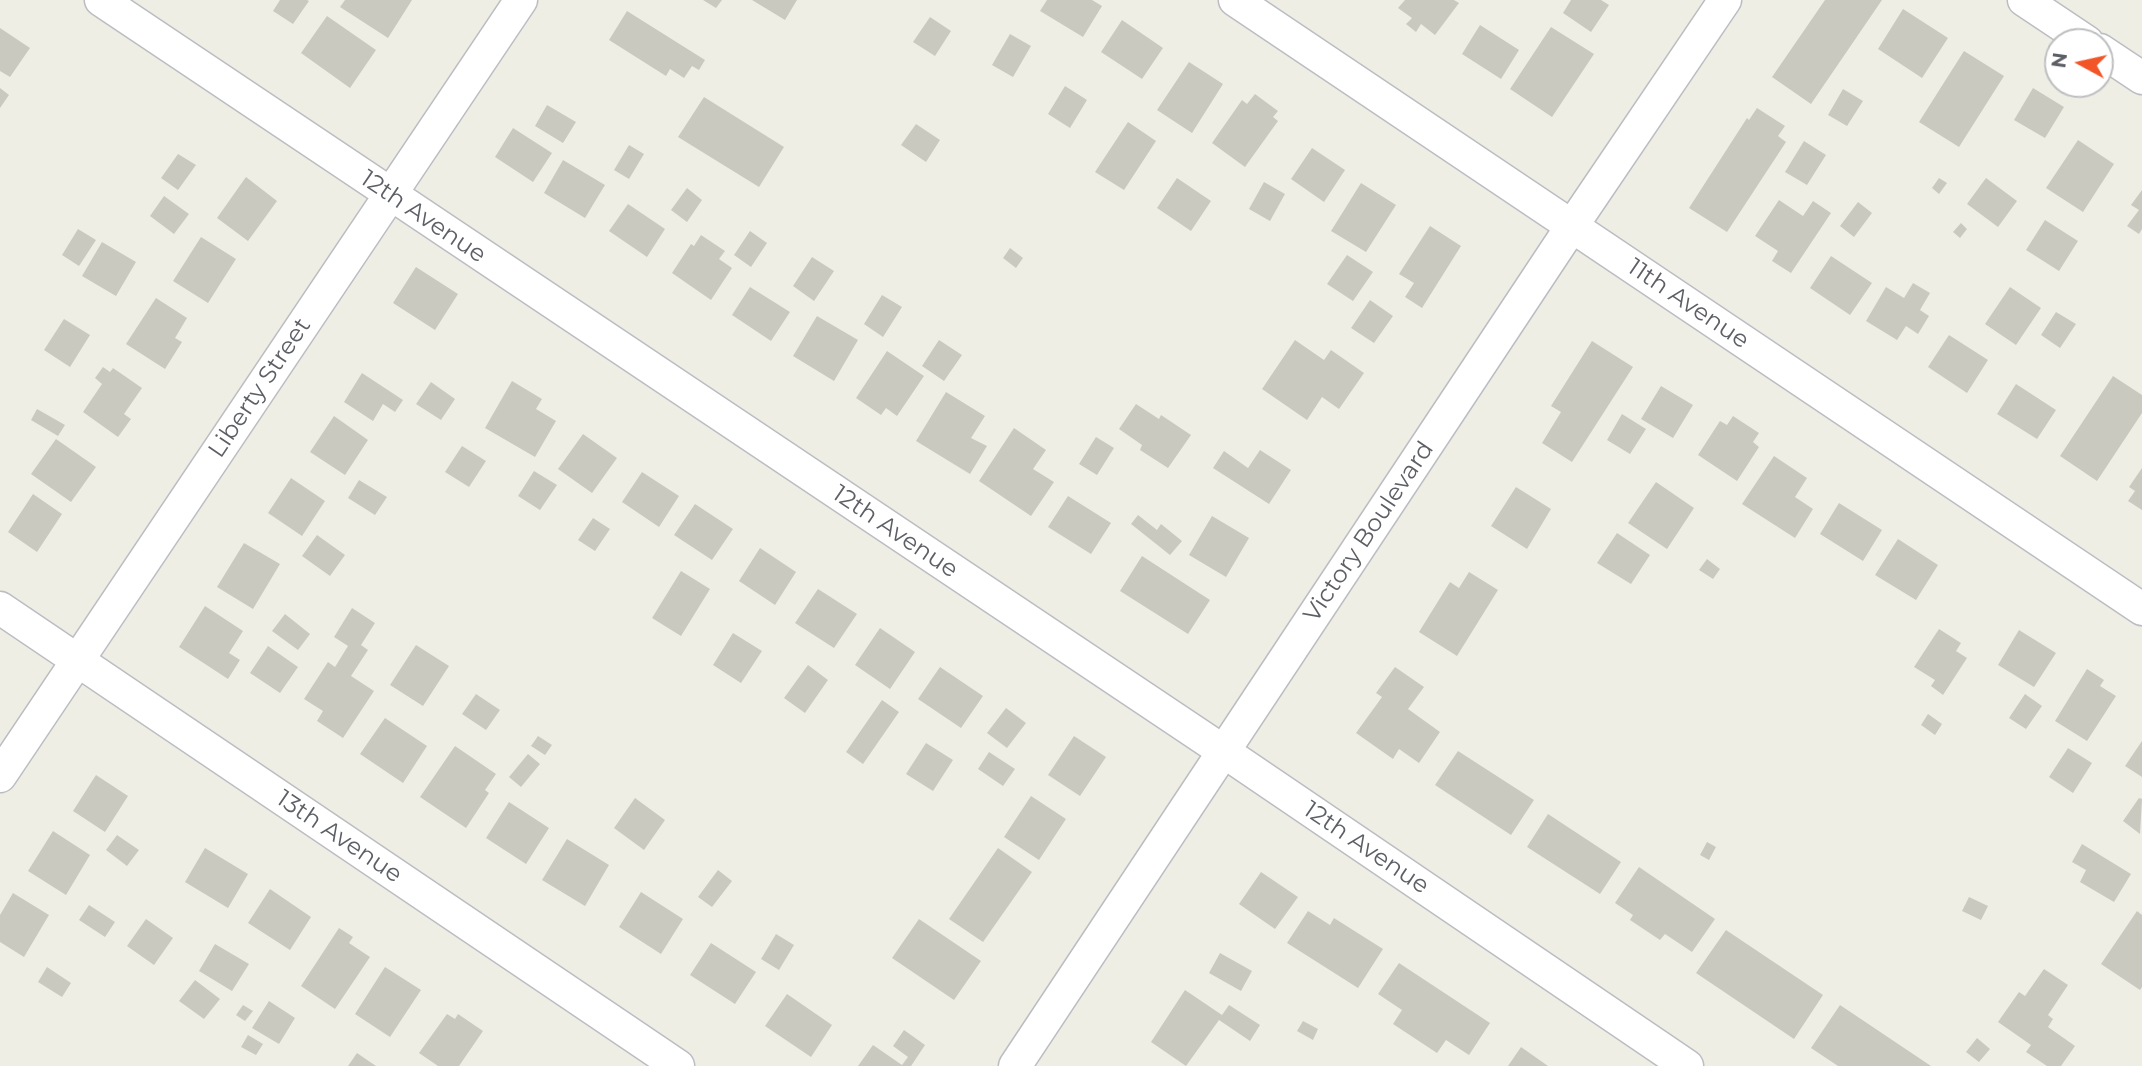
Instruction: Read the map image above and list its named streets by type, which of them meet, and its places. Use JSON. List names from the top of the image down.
{
  "streets": {
    "street": [
      "12th Avenue",
      "11th Avenue",
      "Liberty Street",
      "Victory Boulevard",
      "13th Avenue"
    ]
  },
  "crossings": [
    ["12th Avenue", "Liberty Street"],
    ["12th Avenue", "Victory Boulevard"],
    ["11th Avenue", "Victory Boulevard"],
    ["Liberty Street", "13th Avenue"]
  ],
  "north": "left"
}
